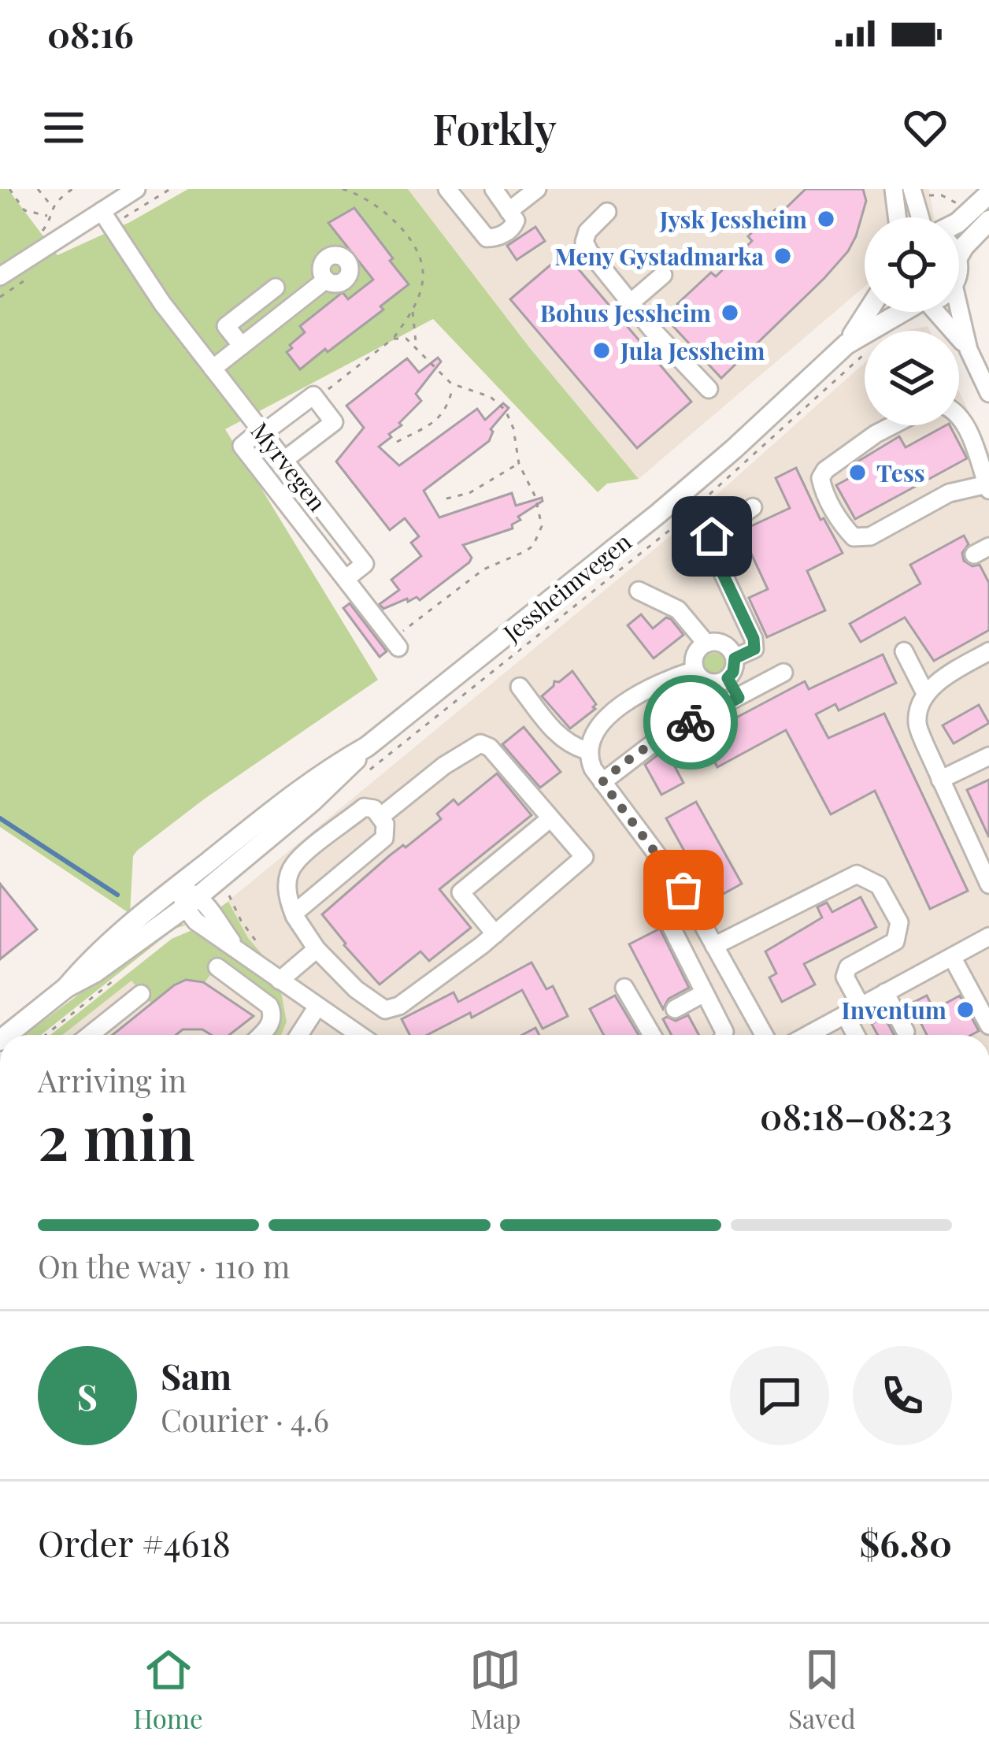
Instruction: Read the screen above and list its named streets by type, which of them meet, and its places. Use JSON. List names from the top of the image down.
{
  "streets": {
    "main road": ["Jessheimvegen"],
    "street": ["Myrvegen"]
  },
  "places": [
    "Jysk Jessheim",
    "Meny Gystadmarka",
    "Bohus Jessheim",
    "Jula Jessheim",
    "Tess",
    "Inventum"
  ],
  "page": {
    "status": "08:16",
    "header": "Forkly",
    "heading": ["2 min", "Arriving in", "08:18–08:23"],
    "panel": [
      "Sam",
      "Courier · 4.6",
      "Order #4618",
      "$6.80"
    ],
    "bar": "On the way · 110 m",
    "round": "S",
    "tabs": ["Home", "Map", "Saved"]
  }
}
